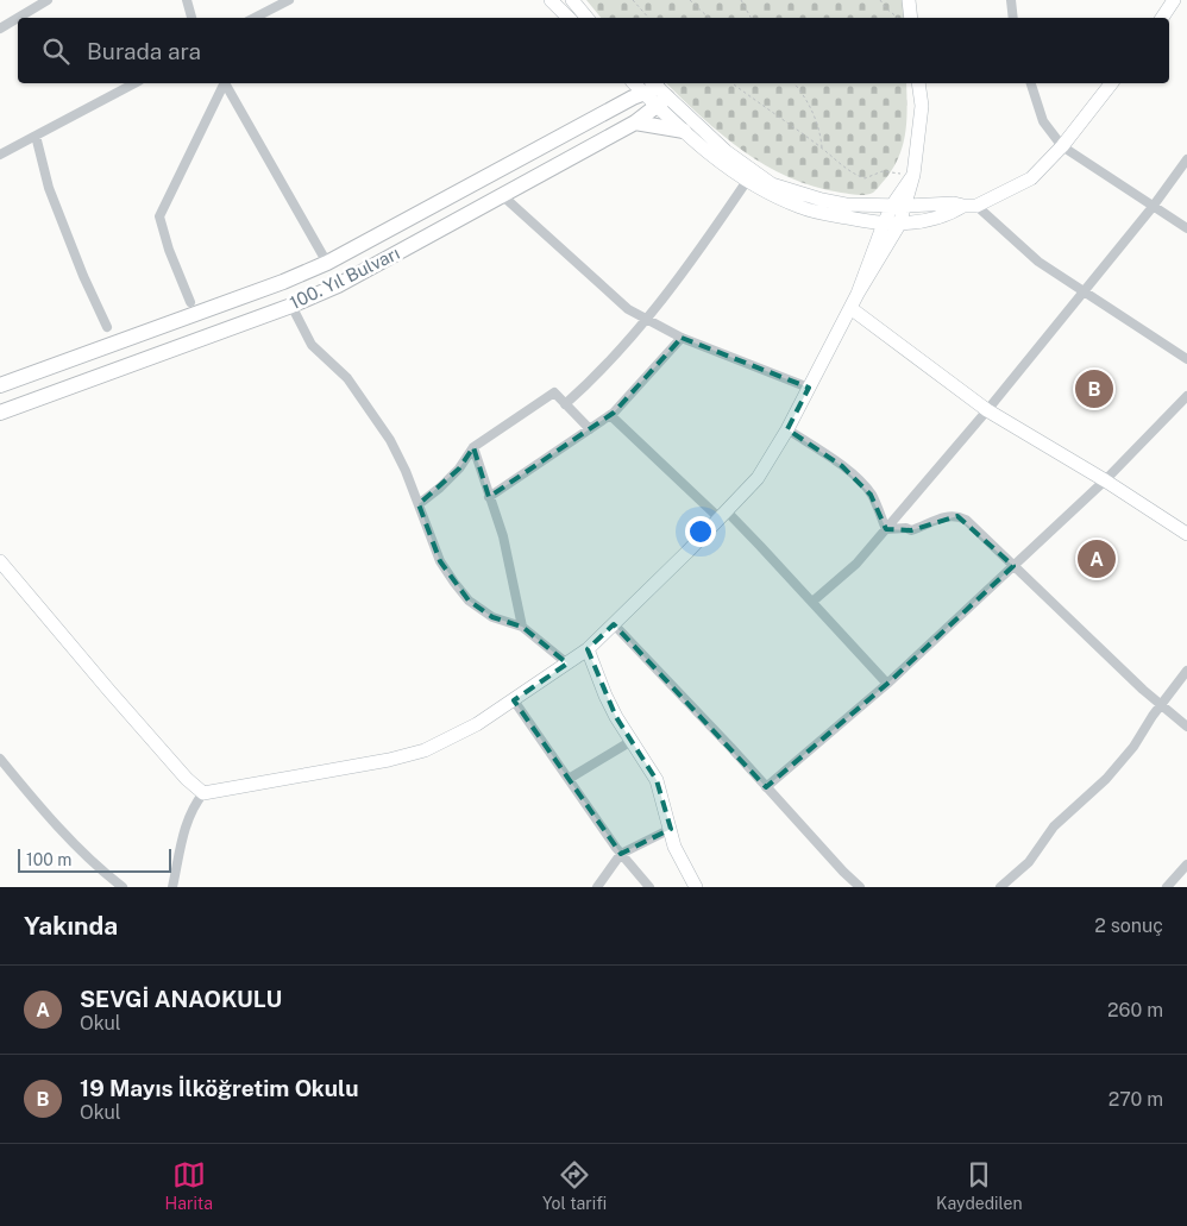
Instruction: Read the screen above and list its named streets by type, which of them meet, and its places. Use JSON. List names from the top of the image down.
{
  "streets": {
    "main road": ["100. Yıl Bulvarı"]
  },
  "scale_bar": "100 m",
  "page": {
    "search": "Burada ara",
    "pins": ["B", "A"],
    "scale": "100 m",
    "heading": ["Yakında", "2 sonuç"],
    "list": [
      {
        "mark": "A",
        "name": "SEVGİ ANAOKULU",
        "note": "Okul",
        "value": "260 m"
      },
      {
        "mark": "B",
        "name": "19 Mayıs İlköğretim Okulu",
        "note": "Okul",
        "value": "270 m"
      }
    ],
    "nav": ["Harita", "Yol tarifi", "Kaydedilen"]
  }
}
